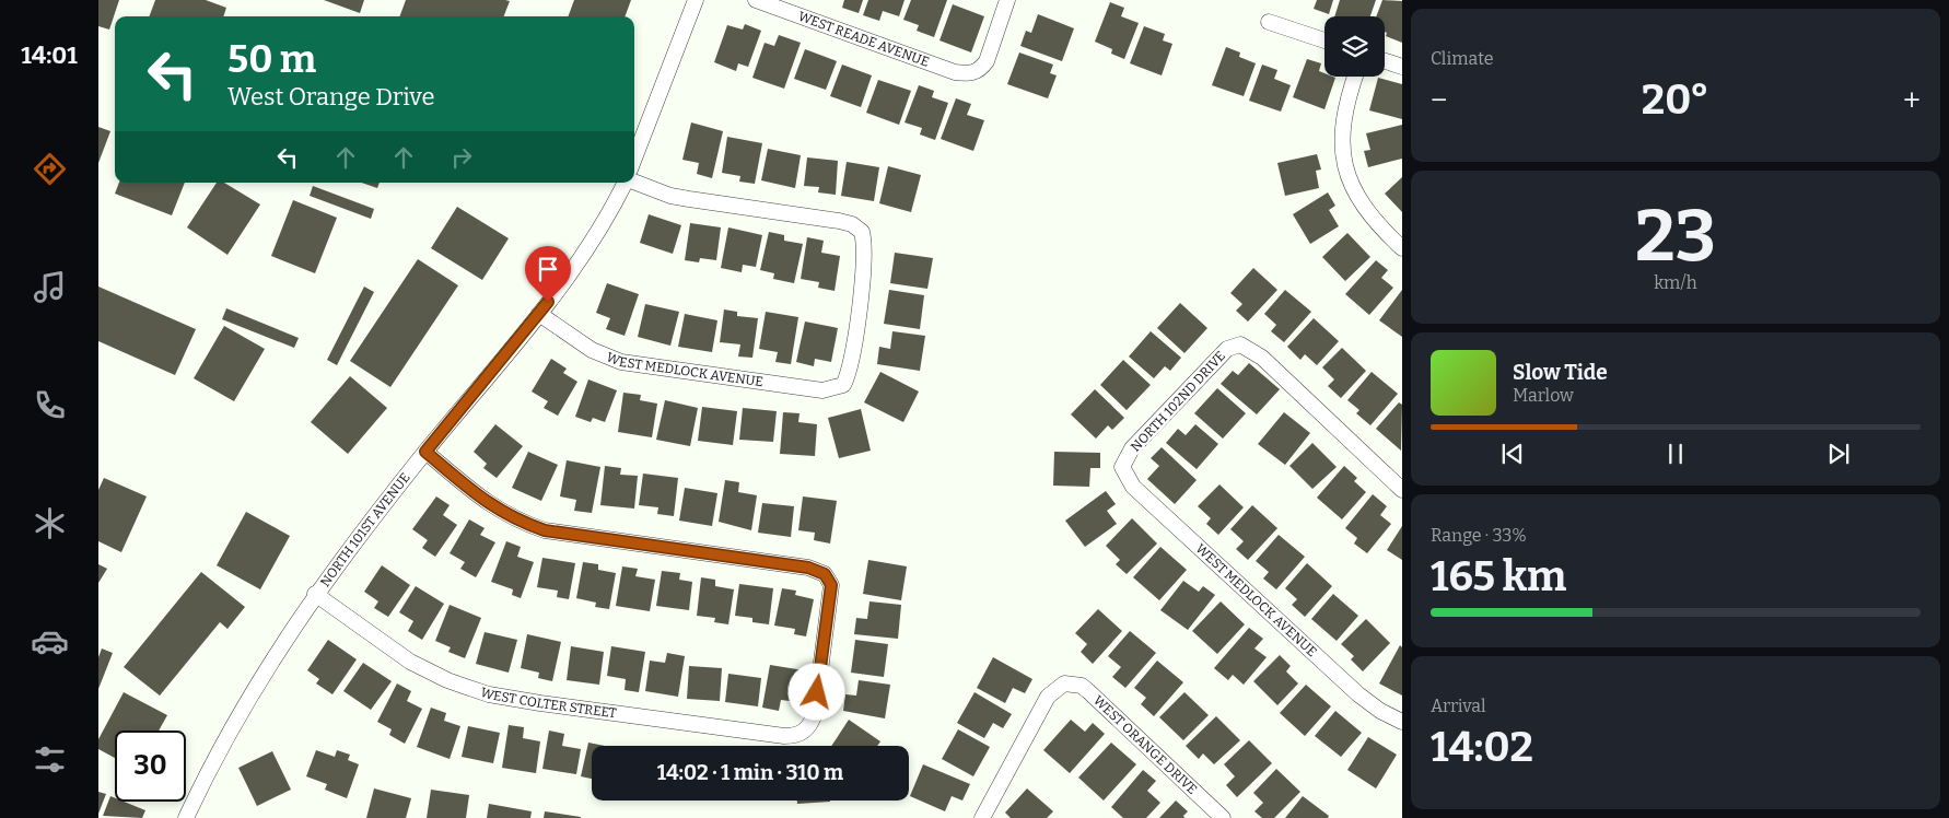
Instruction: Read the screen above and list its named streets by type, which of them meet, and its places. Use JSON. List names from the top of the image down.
{
  "streets": {
    "street": [
      "WEST READE AVENUE",
      "WEST MEDLOCK AVENUE",
      "NORTH 102ND DRIVE",
      "NORTH 101ST AVENUE",
      "WEST COLTER STREET",
      "WEST ORANGE DRIVE"
    ]
  },
  "crossings": [
    ["WEST MEDLOCK AVENUE", "NORTH 102ND DRIVE"],
    ["WEST MEDLOCK AVENUE", "NORTH 101ST AVENUE"],
    ["NORTH 101ST AVENUE", "WEST COLTER STREET"]
  ],
  "page": {
    "tabs": "14:01",
    "tile": [
      "Climate",
      ["23", "km/h"],
      ["Range · 33%", "165 km"],
      ["Arrival", "14:02"]
    ],
    "turn": ["50 m", "West Orange Drive"],
    "heat": ["−", "20°", "+"],
    "song": ["Slow Tide", "Marlow"],
    "limit": "30",
    "trip": "14:02 · 1 min · 310 m"
  }
}
